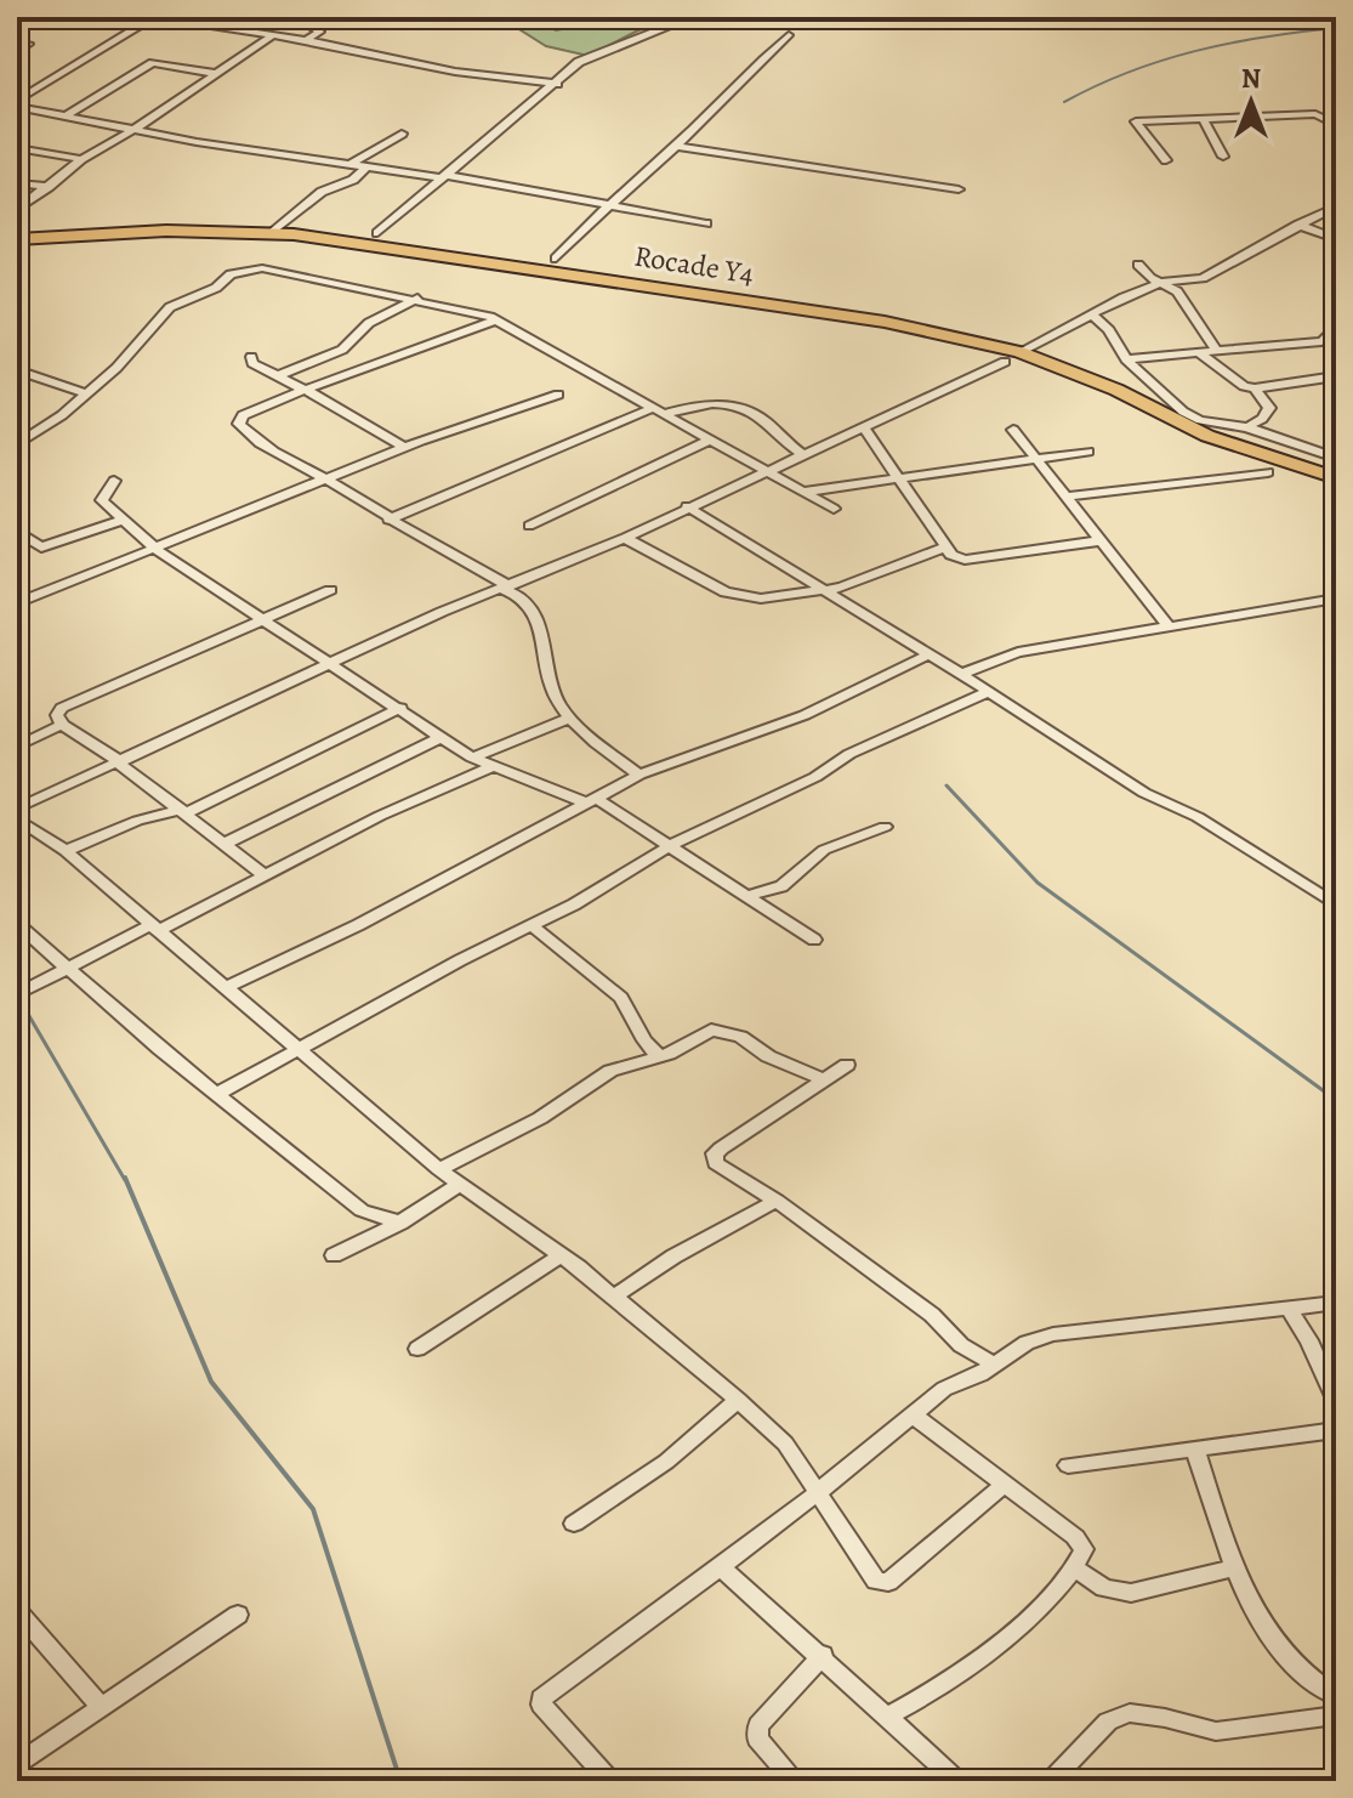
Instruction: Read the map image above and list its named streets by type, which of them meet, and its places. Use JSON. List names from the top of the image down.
{
  "streets": {
    "highway": ["Rocade Y4"]
  },
  "north": "top"
}
